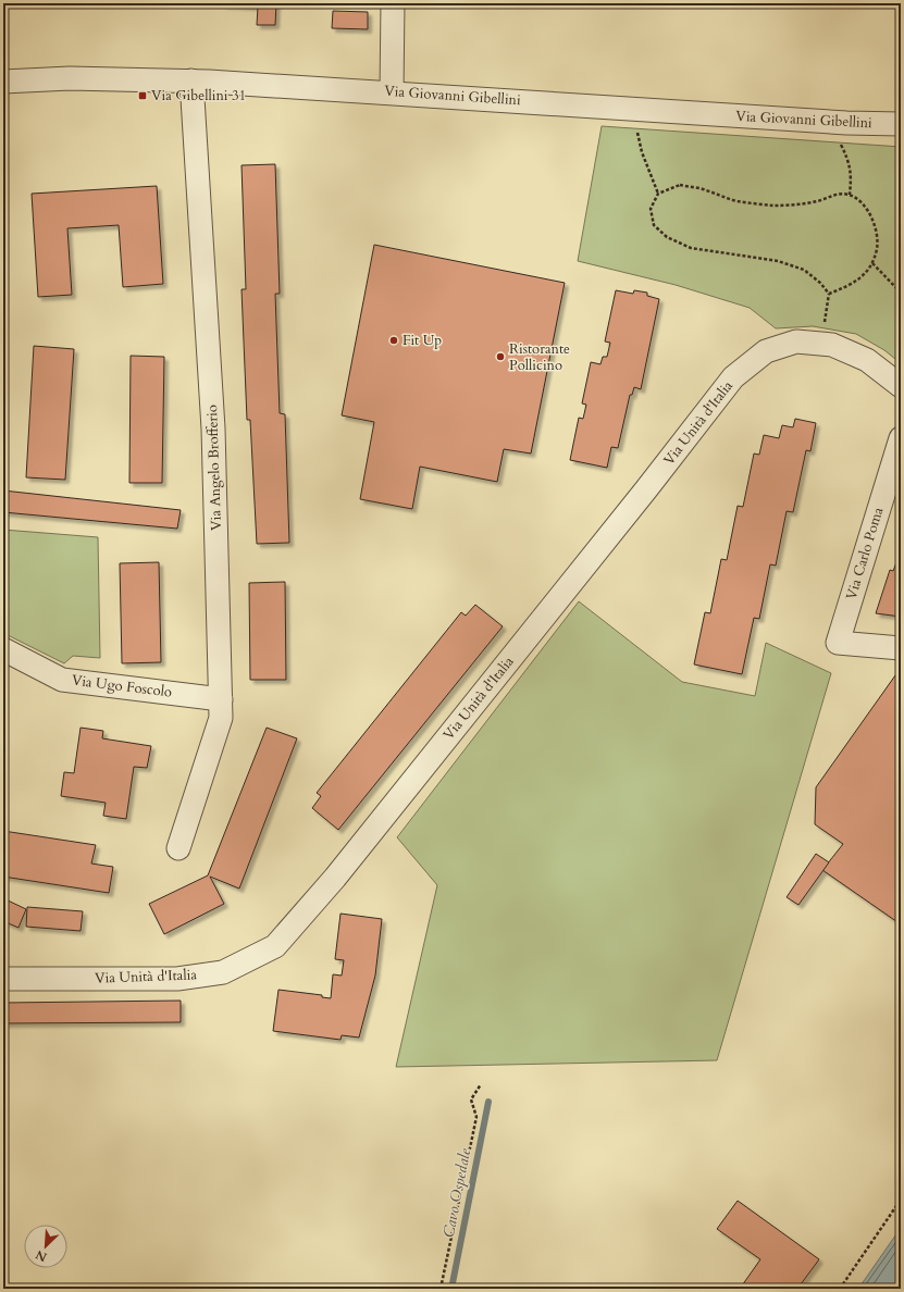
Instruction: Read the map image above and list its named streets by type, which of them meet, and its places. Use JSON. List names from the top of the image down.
{
  "streets": {
    "street": [
      "Via Giovanni Gibellini",
      "Via Unità d'Italia",
      "Via Angelo Brofferio",
      "Via Carlo Poma",
      "Via Ugo Foscolo"
    ]
  },
  "crossings": [
    ["Via Giovanni Gibellini", "Via Angelo Brofferio"],
    ["Via Angelo Brofferio", "Via Ugo Foscolo"]
  ],
  "water": ["Cavo Ospedale"],
  "places": {
    "transit": ["Via Gibellini 31"],
    "other": ["Fit Up", "Ristorante Pollicino"]
  },
  "north": "bottom left"
}
